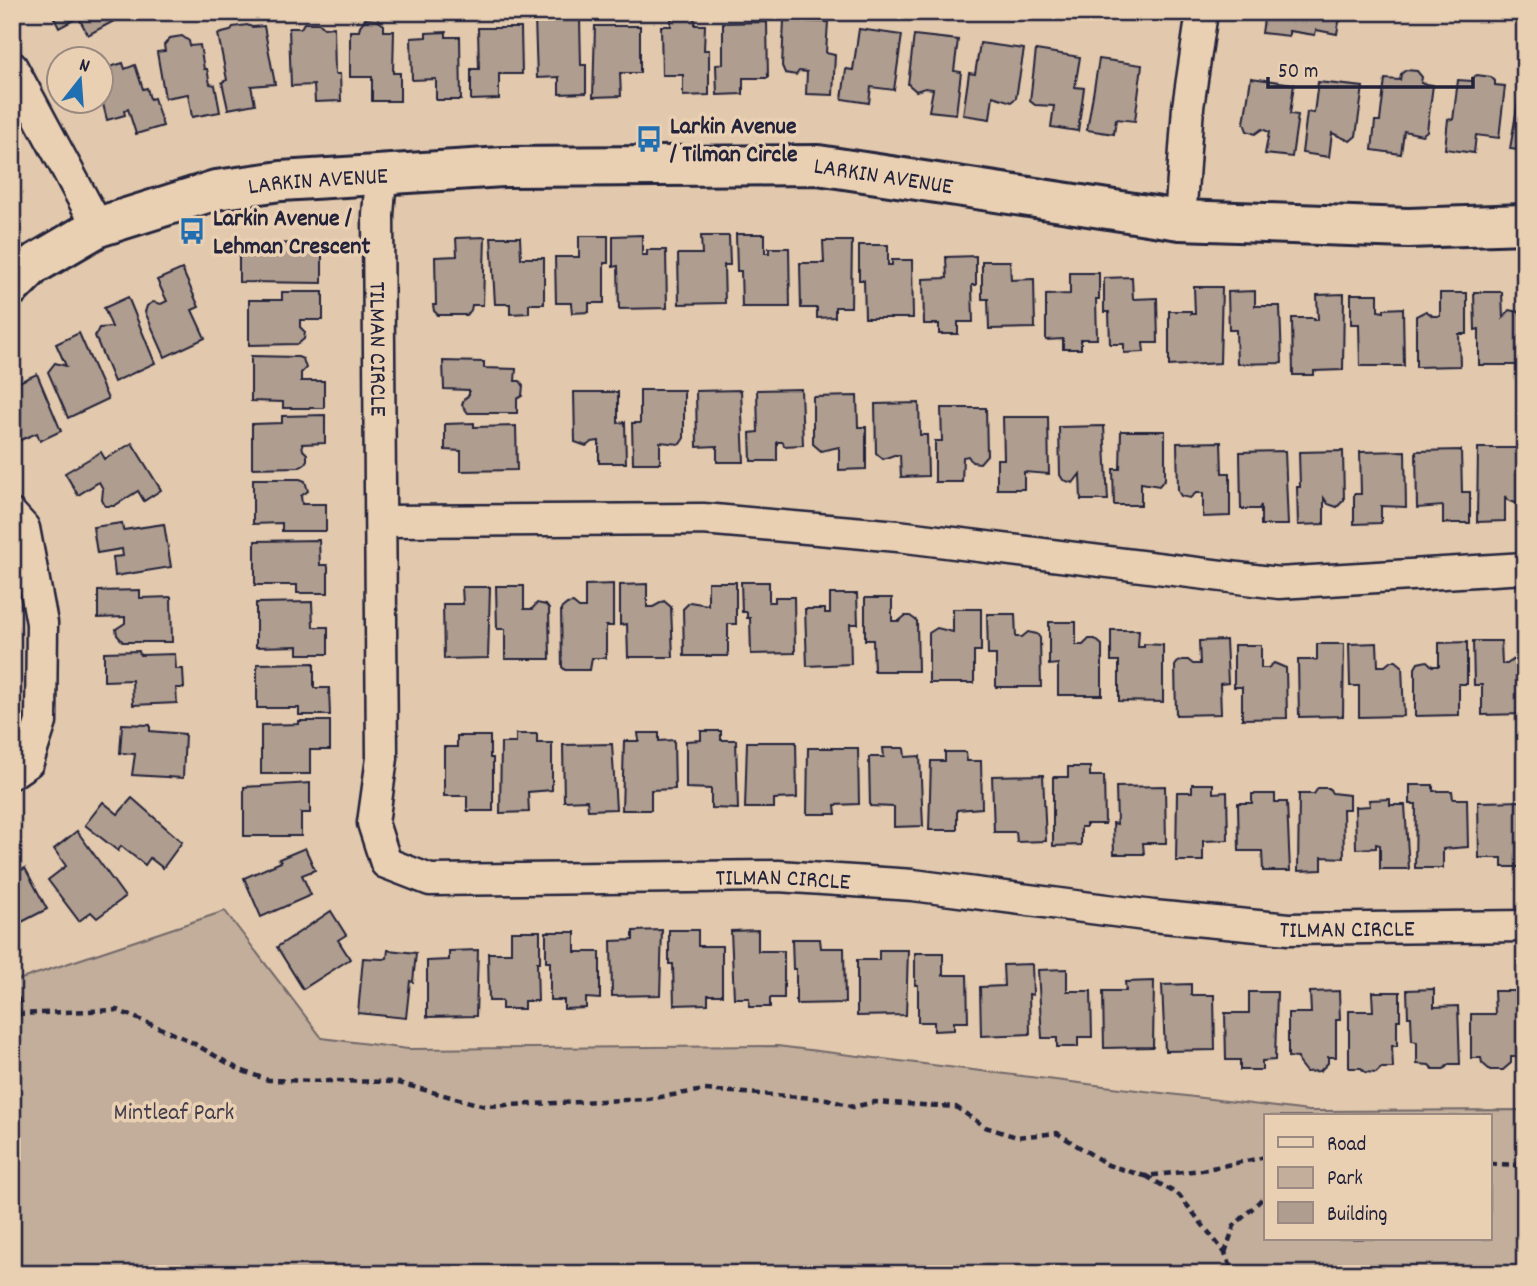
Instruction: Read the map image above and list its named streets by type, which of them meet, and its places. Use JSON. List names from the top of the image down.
{
  "streets": {
    "street": ["LARKIN AVENUE", "TILMAN CIRCLE"]
  },
  "crossings": [
    ["LARKIN AVENUE", "TILMAN CIRCLE"]
  ],
  "parks": ["Mintleaf Park"],
  "places": {
    "bus stop": ["Larkin Avenue / Tilman Circle", "Larkin Avenue / Lehman Crescent"]
  },
  "legend": ["Road", "Park", "Building"],
  "scale_bar": "50 m",
  "north": "top"
}
